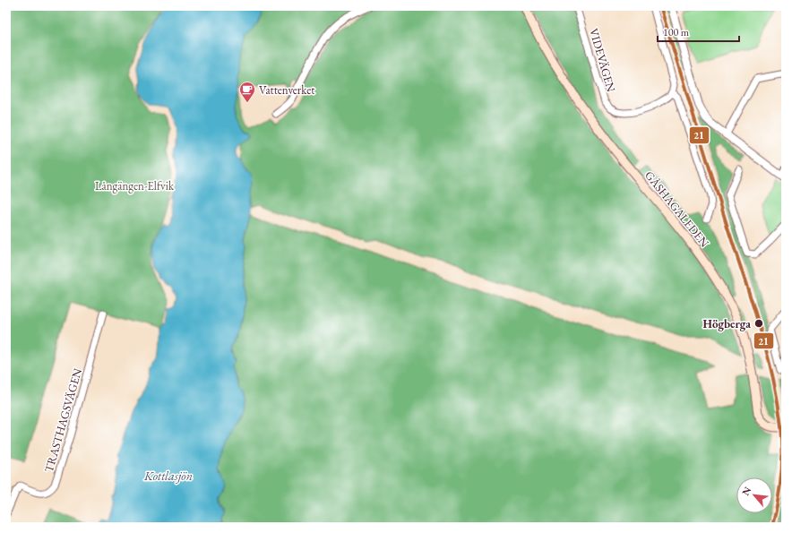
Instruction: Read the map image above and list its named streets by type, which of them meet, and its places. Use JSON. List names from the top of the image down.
{
  "streets": {
    "main road": ["GÅSHAGALEDEN"],
    "street": ["VIDEVÄGEN", "TRASTHAGSVÄGEN"]
  },
  "water": ["Kottlasjön"],
  "parks": ["Långängen-Elfvik"],
  "places": {
    "cafe": ["Vattenverket"],
    "other": ["Högberga"]
  },
  "lines": ["transit line 21"],
  "scale_bar": "100 m",
  "north": "top left"
}
